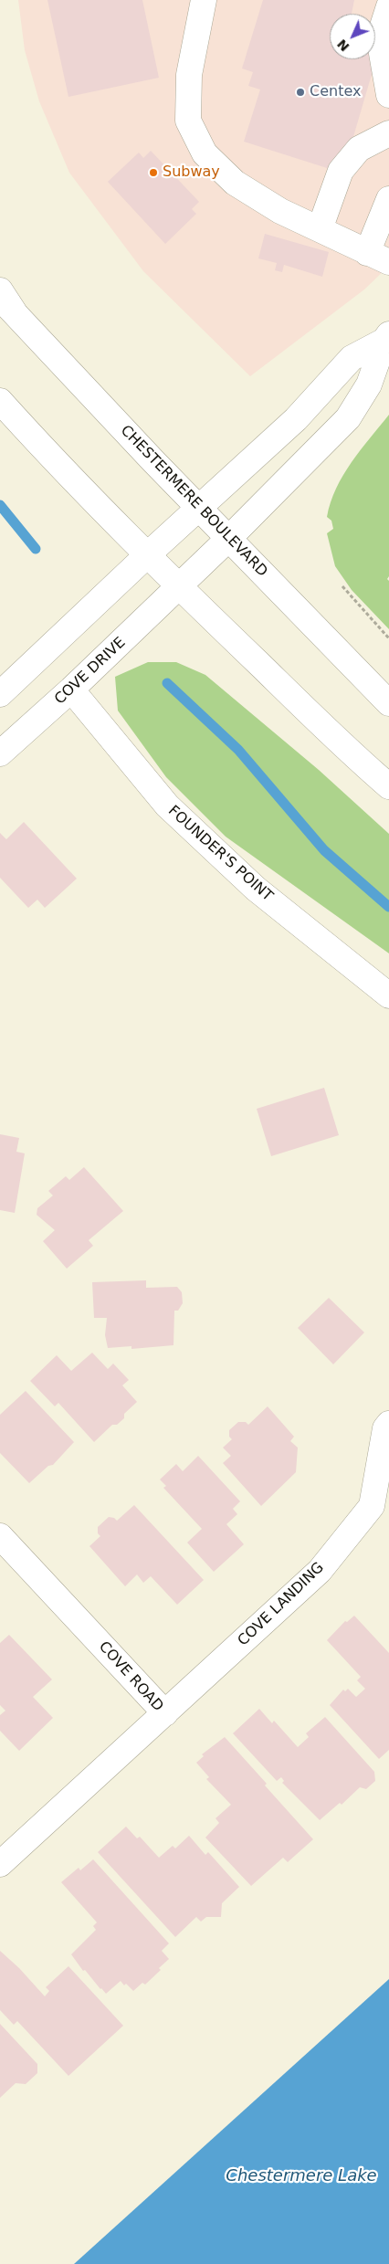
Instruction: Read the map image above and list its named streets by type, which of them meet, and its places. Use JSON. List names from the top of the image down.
{
  "streets": {
    "main road": [
      "CHESTERMERE BOULEVARD",
      "COVE DRIVE",
      "FOUNDER'S POINT",
      "COVE LANDING",
      "COVE ROAD"
    ]
  },
  "crossings": [
    ["CHESTERMERE BOULEVARD", "COVE DRIVE"],
    ["COVE DRIVE", "FOUNDER'S POINT"],
    ["COVE LANDING", "COVE ROAD"]
  ],
  "water": ["Chestermere Lake"],
  "places": ["Centex", "Subway"],
  "north": "bottom left"
}
